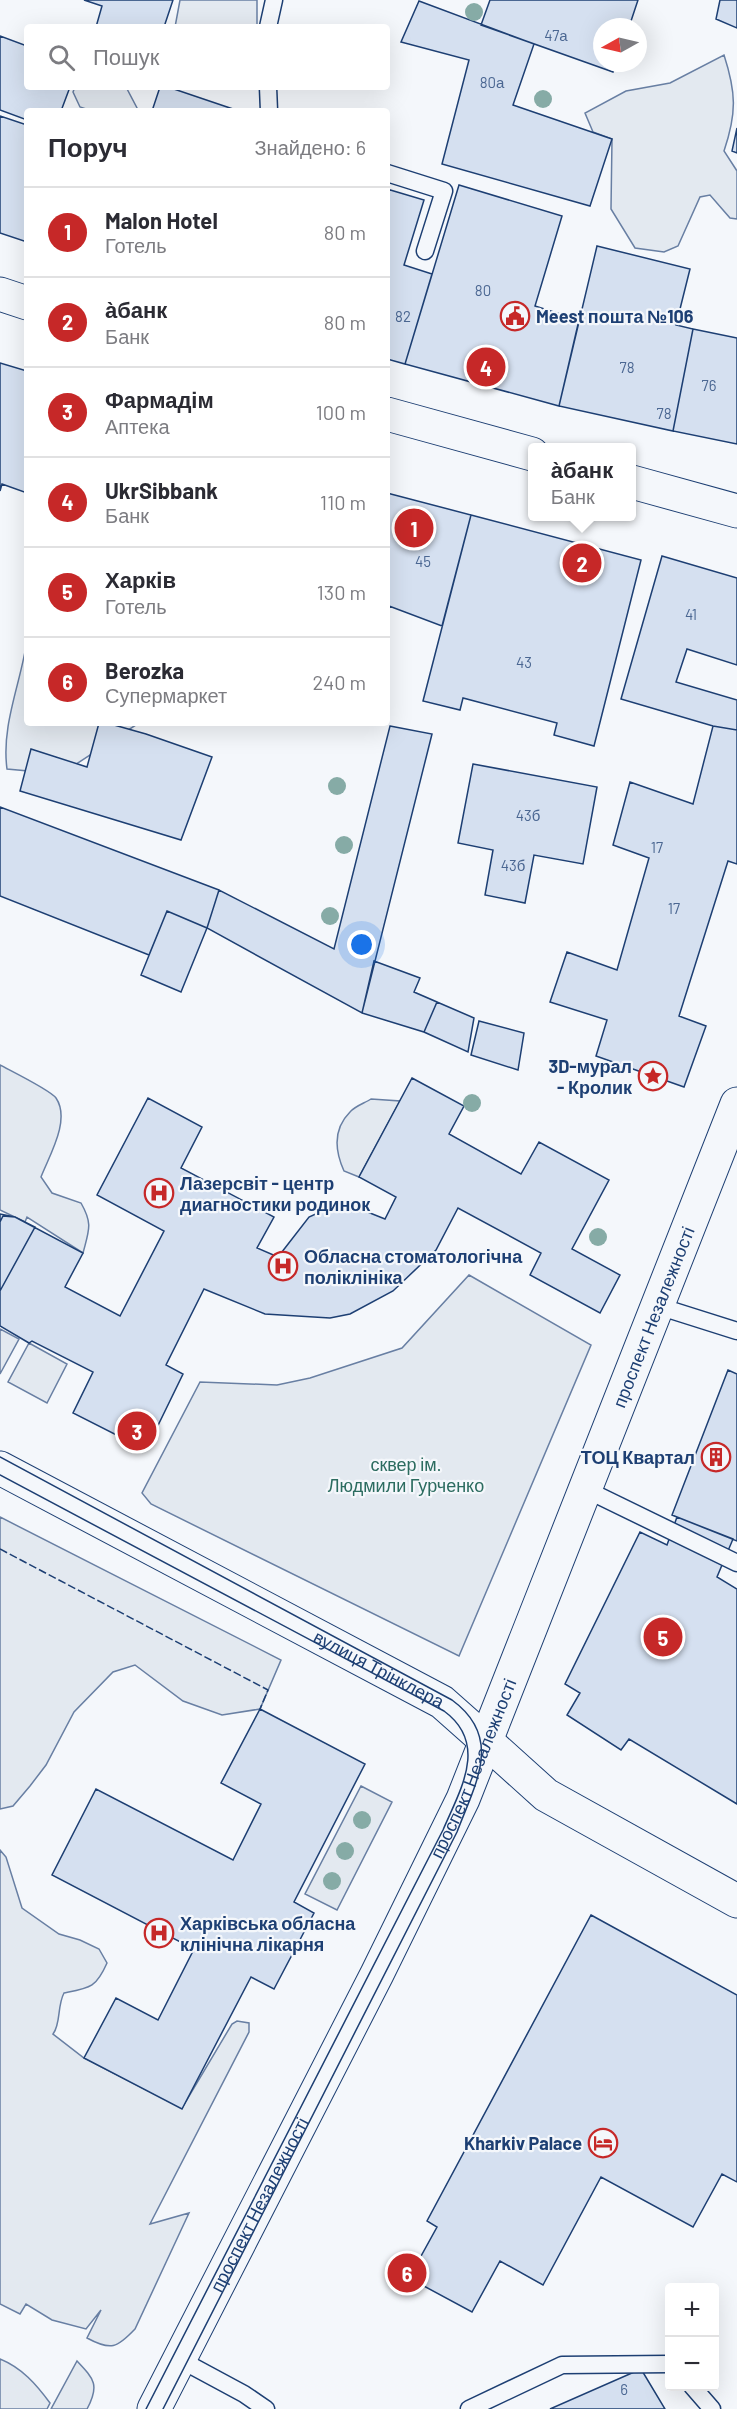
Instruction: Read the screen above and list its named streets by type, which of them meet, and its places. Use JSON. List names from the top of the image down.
{
  "streets": {
    "main road": ["проспект Незалежності", "вулиця Трінклера"]
  },
  "crossings": [
    ["проспект Незалежності", "вулиця Трінклера"]
  ],
  "parks": ["сквер ім. Людмили Гурченко"],
  "places": {
    "public building": ["Meest пошта №106"],
    "place": ["3D-мурал - Кролик"],
    "hospital": ["Лазерсвіт - центр диагностики родинок", "Обласна стоматологічна поліклініка", "Харківська обласна клінічна лікарня"],
    "building": ["ТОЦ Квартал"],
    "hotel": ["Kharkiv Palace"]
  },
  "house_numbers": [
    "47а",
    "80а",
    "80",
    "82",
    "78",
    "76",
    "78",
    "45",
    "41",
    "43",
    "43б",
    "17",
    "43б",
    "17",
    "6"
  ],
  "north": "left",
  "page": {
    "search": "Пошук",
    "heading": ["Поруч", "Знайдено: 6"],
    "list": [
      {
        "mark": "1",
        "name": "Malon Hotel",
        "note": "Готель",
        "value": "80 m"
      },
      {
        "mark": "2",
        "name": "а̀банк",
        "note": "Банк",
        "value": "80 m"
      },
      {
        "mark": "3",
        "name": "Фармадім",
        "note": "Аптека",
        "value": "100 m"
      },
      {
        "mark": "4",
        "name": "UkrSibbank",
        "note": "Банк",
        "value": "110 m"
      },
      {
        "mark": "5",
        "name": "Харків",
        "note": "Готель",
        "value": "130 m"
      },
      {
        "mark": "6",
        "name": "Berozka",
        "note": "Супермаркет",
        "value": "240 m"
      }
    ],
    "pins": [
      "4",
      "1",
      "2",
      "3",
      "5",
      "6"
    ],
    "popup": ["а̀банк", "Банк"],
    "map_buttons": ["+", "−"]
  }
}
